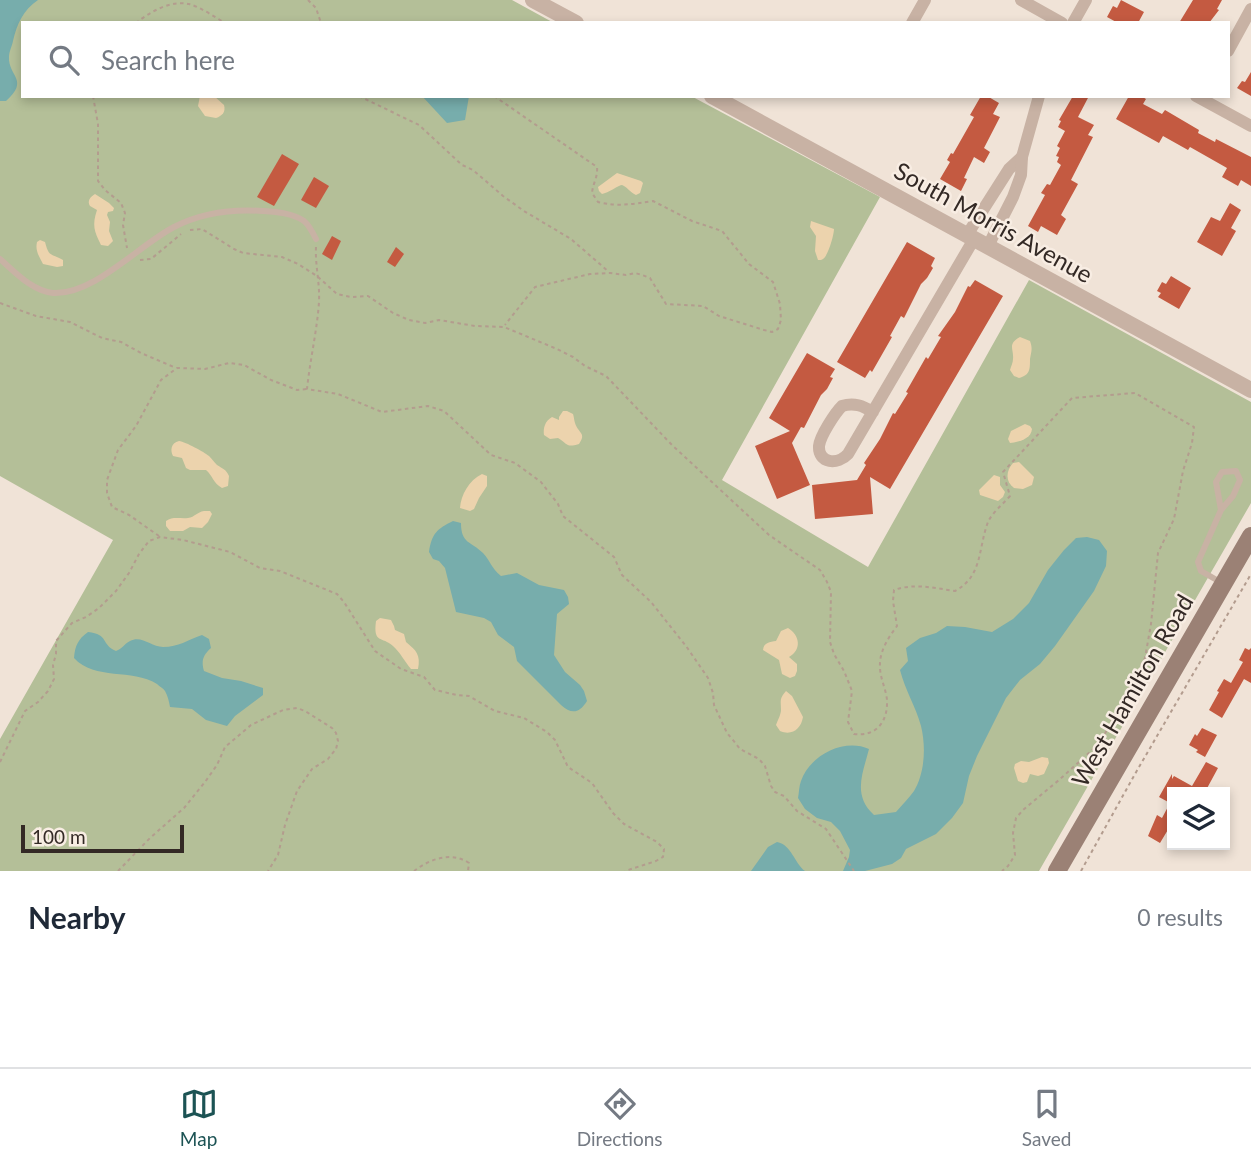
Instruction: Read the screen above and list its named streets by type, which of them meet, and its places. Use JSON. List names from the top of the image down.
{
  "streets": {
    "main road": ["West Hamilton Road"],
    "street": ["South Morris Avenue"]
  },
  "scale_bar": "100 m",
  "page": {
    "search": "Search here",
    "scale": "100 m",
    "heading": ["Nearby", "0 results"],
    "nav": ["Map", "Directions", "Saved"]
  }
}
